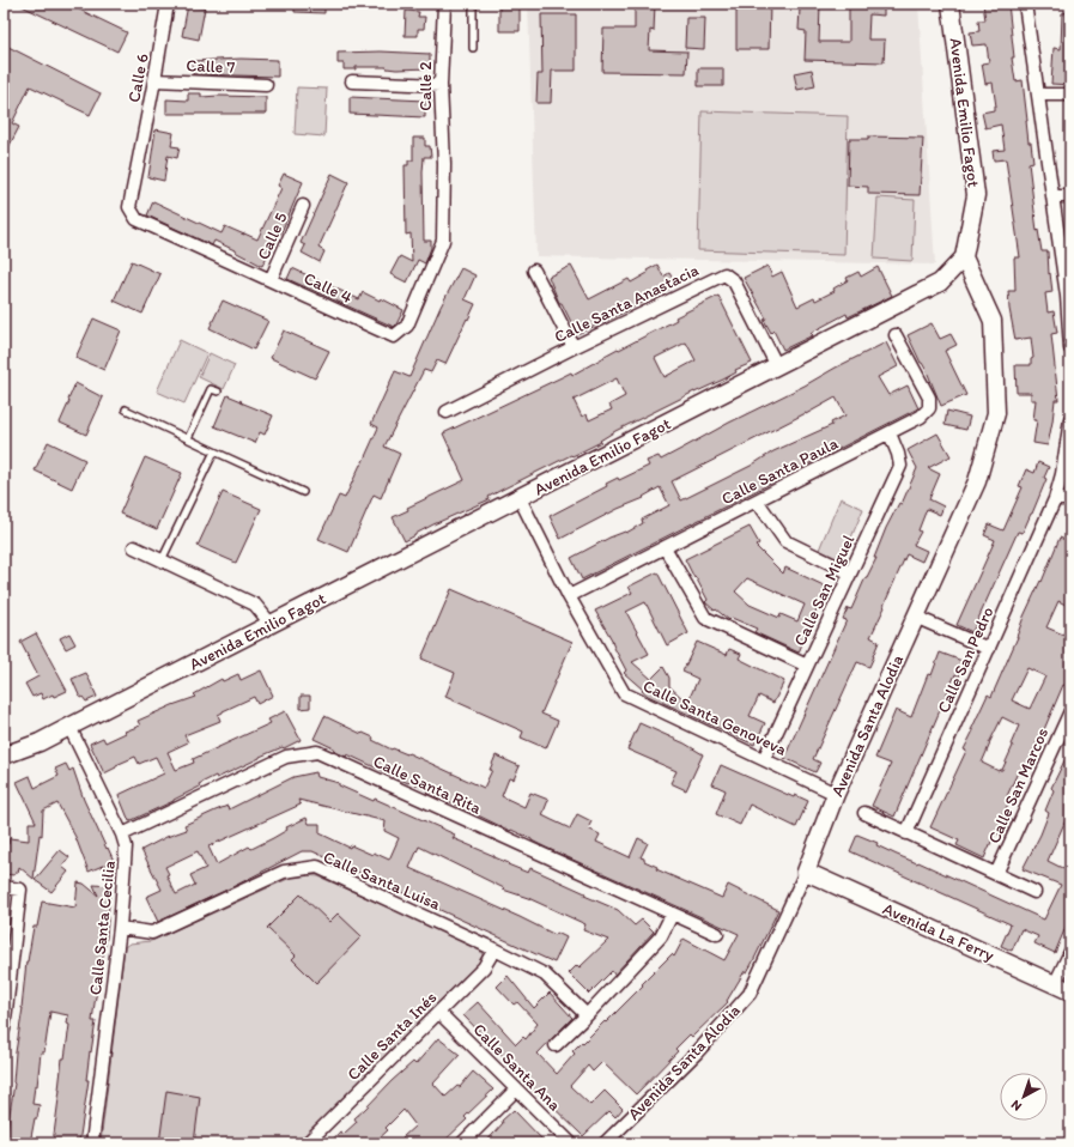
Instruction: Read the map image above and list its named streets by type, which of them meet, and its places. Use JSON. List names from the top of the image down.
{
  "streets": {
    "street": [
      "Calle 7",
      "Calle 6",
      "Calle 2",
      "Avenida Emilio Fagot",
      "Calle 5",
      "Calle 4",
      "Calle Santa Anastacia",
      "Calle Santa Paula",
      "Calle San Miguel",
      "Calle San Pedro",
      "Calle Santa Genoveva",
      "Avenida Santa Alodia",
      "Calle Santa Rita",
      "Calle San Marcos",
      "Calle Santa Luisa",
      "Calle Santa Cecilia",
      "Avenida La Ferry",
      "Calle Santa Inés",
      "Calle Santa Ana"
    ]
  },
  "crossings": [
    ["Calle 7", "Calle 6"],
    ["Calle 6", "Calle 4"],
    ["Calle 2", "Calle 4"],
    ["Avenida Emilio Fagot", "Calle Santa Anastacia"],
    ["Avenida Emilio Fagot", "Calle Santa Genoveva"],
    ["Avenida Emilio Fagot", "Avenida Santa Alodia"],
    ["Avenida Emilio Fagot", "Calle Santa Cecilia"],
    ["Calle 5", "Calle 4"],
    ["Calle Santa Paula", "Calle San Miguel"],
    ["Calle Santa Paula", "Calle Santa Genoveva"],
    ["Calle San Miguel", "Calle Santa Genoveva"],
    ["Calle Santa Genoveva", "Avenida Santa Alodia"],
    ["Avenida Santa Alodia", "Avenida La Ferry"],
    ["Calle Santa Rita", "Calle Santa Cecilia"],
    ["Calle Santa Luisa", "Calle Santa Cecilia"],
    ["Calle Santa Luisa", "Calle Santa Inés"],
    ["Calle Santa Inés", "Calle Santa Ana"]
  ],
  "north": "bottom left"
}
